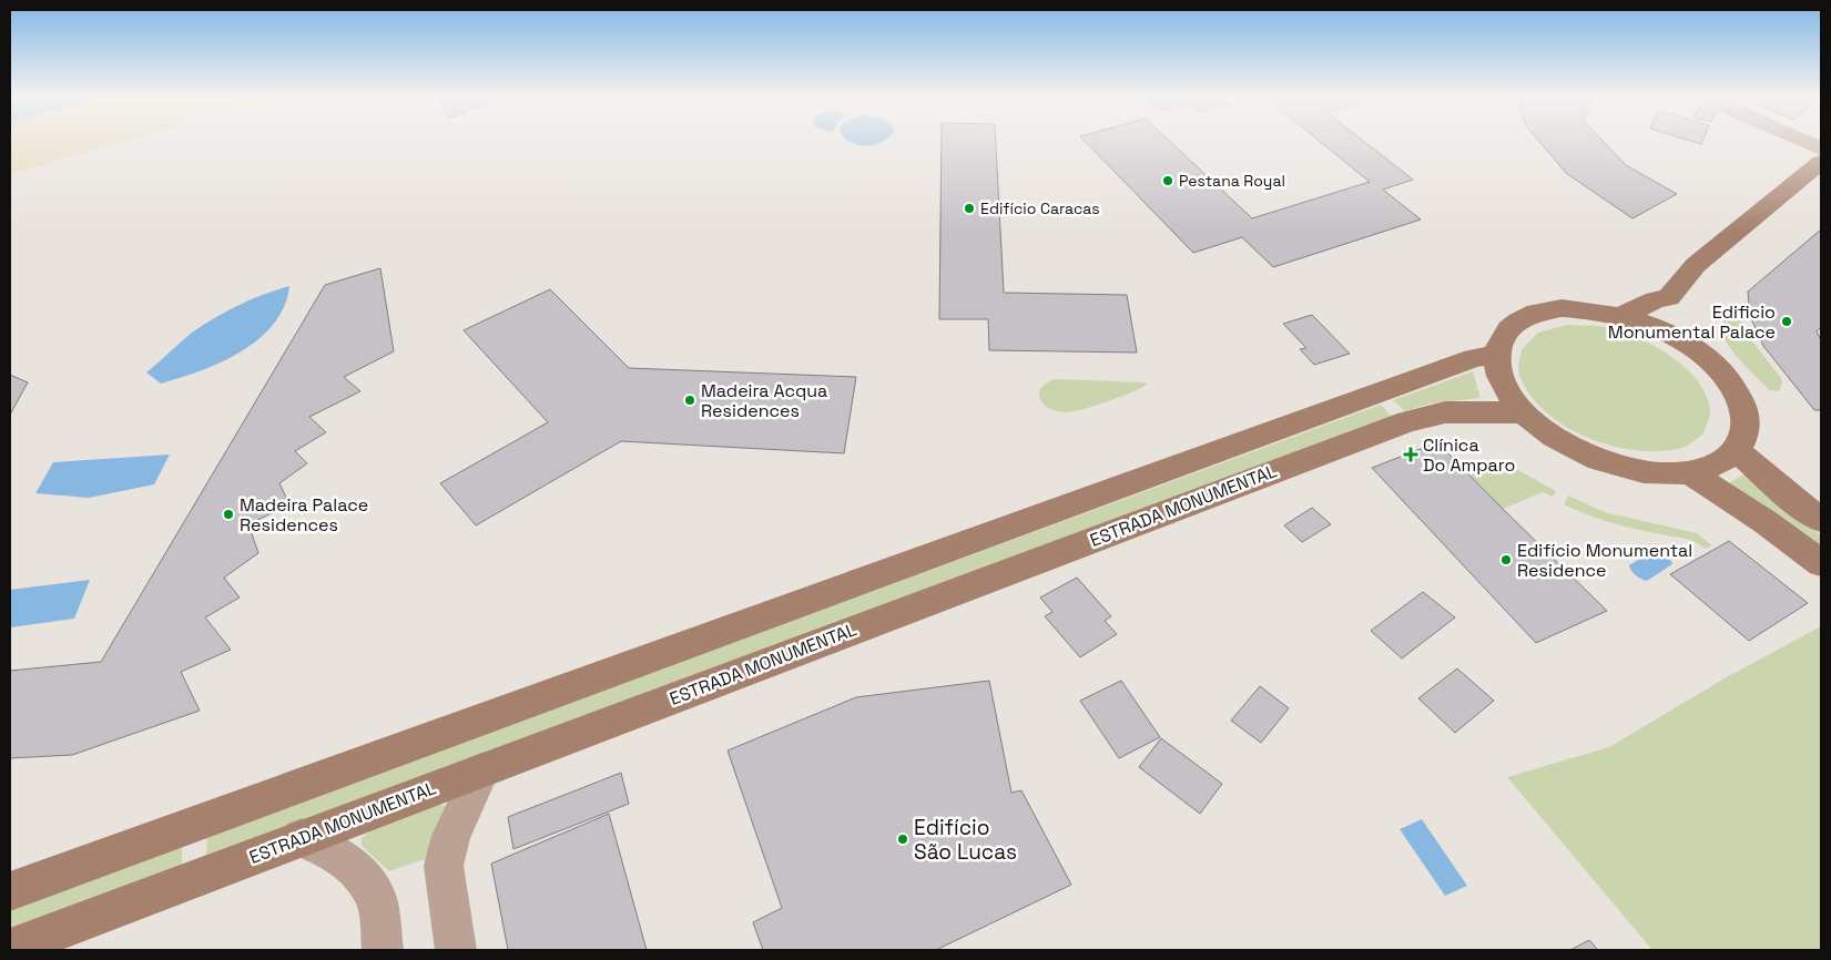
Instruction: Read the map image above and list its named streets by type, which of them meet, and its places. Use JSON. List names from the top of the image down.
{
  "streets": {
    "main road": ["ESTRADA MONUMENTAL"]
  },
  "places": {
    "other": [
      "Pestana Royal",
      "Edifício Caracas",
      "Edificio Monumental Palace",
      "Madeira Acqua Residences",
      "Madeira Palace Residences",
      "Edifício Monumental Residence",
      "Edifício São Lucas"
    ],
    "health": ["Clínica Do Amparo"]
  }
}
